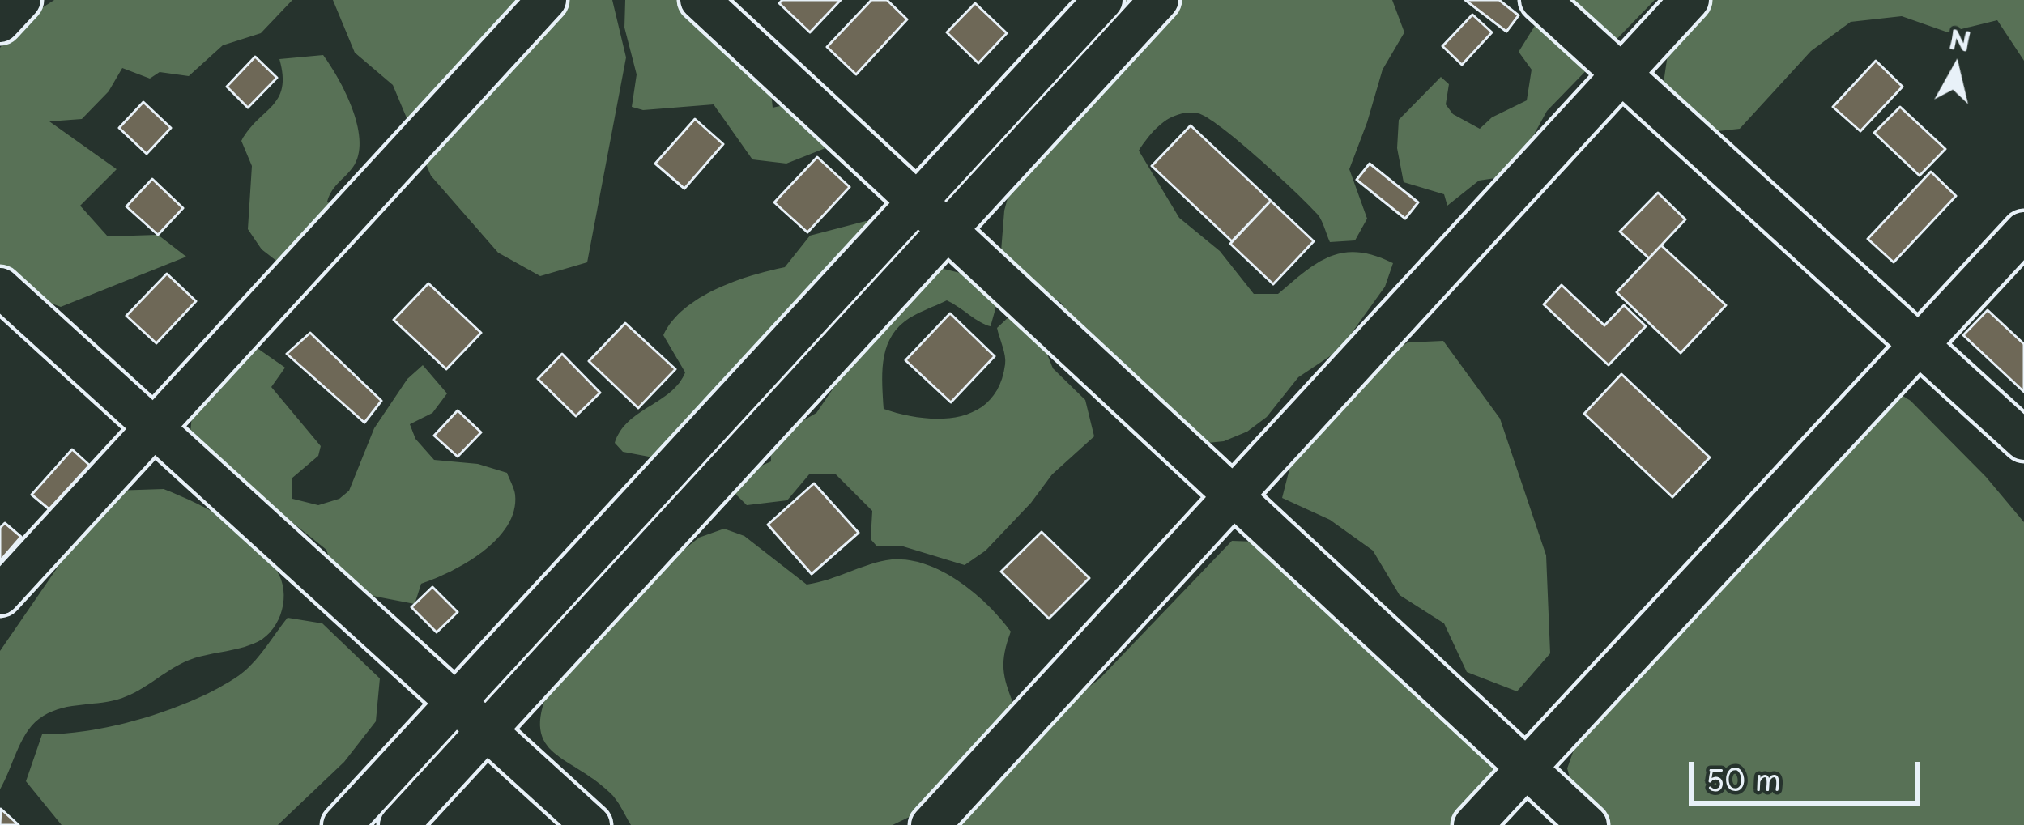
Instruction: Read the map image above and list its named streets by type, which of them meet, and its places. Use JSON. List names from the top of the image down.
{
  "scale_bar": "50 m",
  "north": "top"
}
